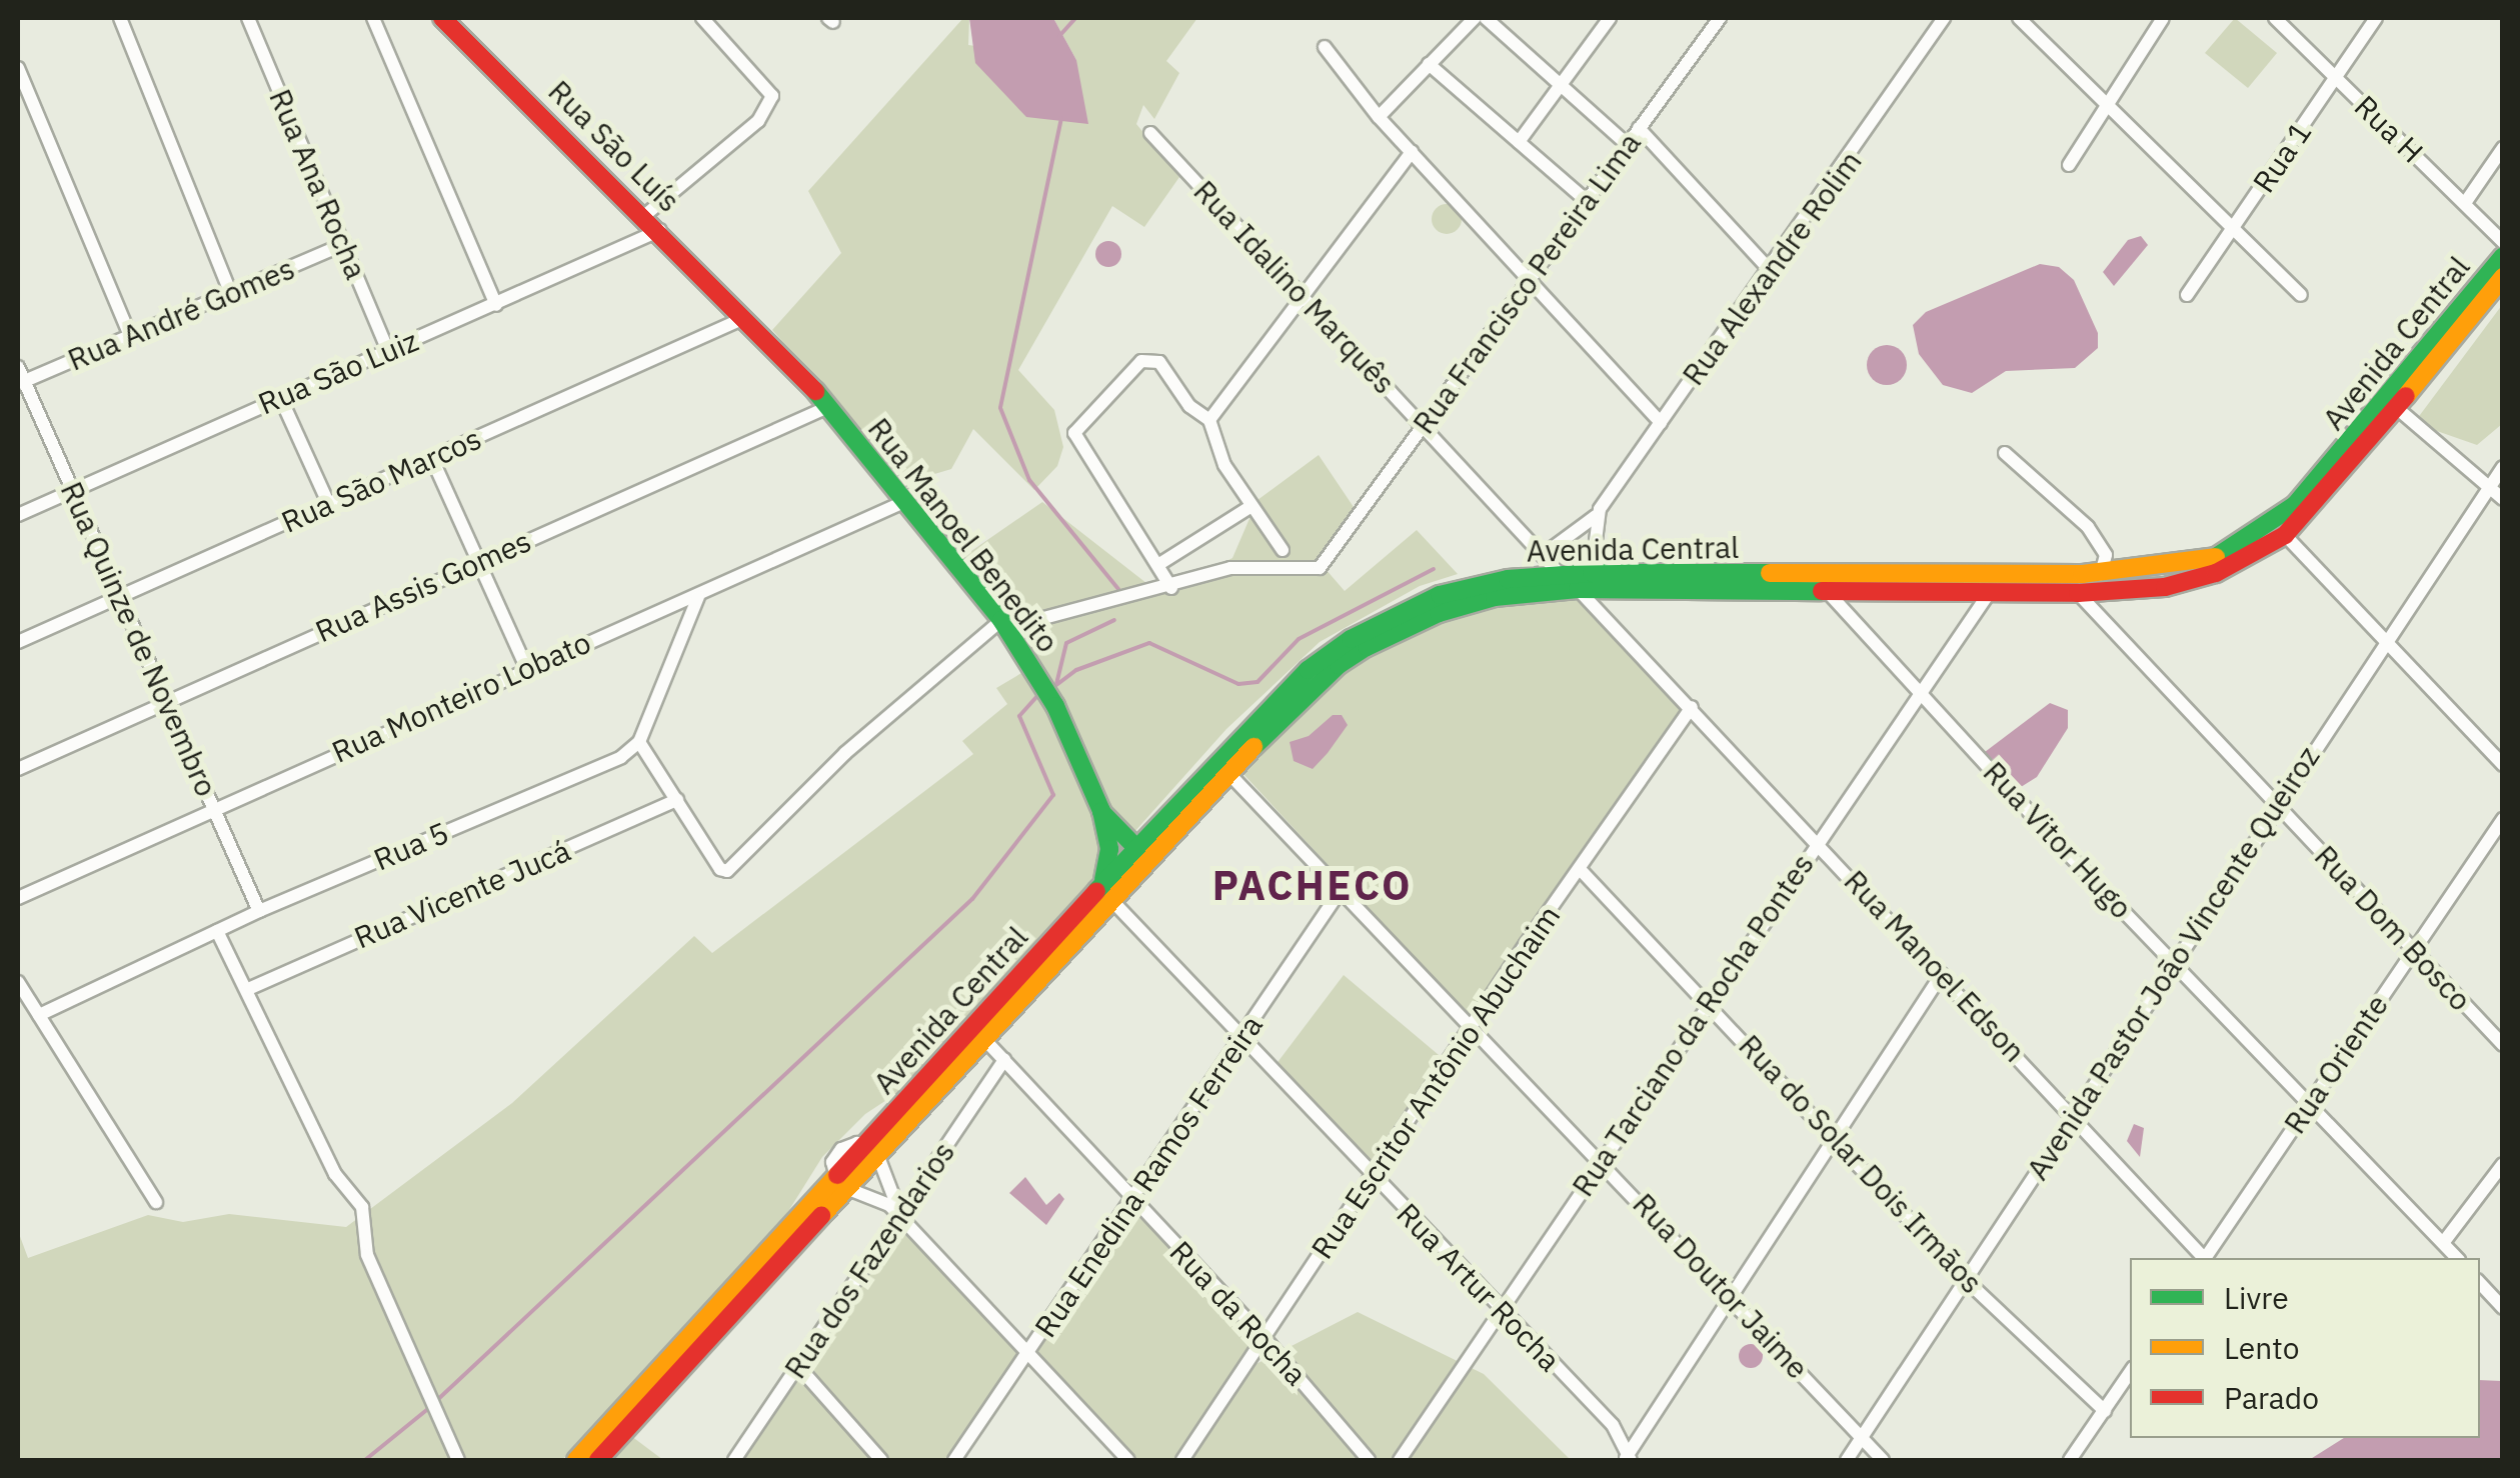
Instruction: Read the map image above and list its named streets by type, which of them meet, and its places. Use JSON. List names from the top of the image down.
{
  "streets": {
    "main road": ["Rua São Luís", "Avenida Central", "Rua Manoel Benedito"],
    "street": [
      "Rua H",
      "Rua 1",
      "Rua Ana Rocha",
      "Rua Alexandre Rolim",
      "Rua Francisco Pereira Lima",
      "Rua Idalino Marquês",
      "Rua André Gomes",
      "Rua São Luiz",
      "Rua São Marcos",
      "Rua Assis Gomes",
      "Rua Quinze de Novembro",
      "Rua Monteiro Lobato",
      "Rua Vitor Hugo",
      "Rua 5",
      "Rua Vicente Jucá",
      "Rua Dom Bosco",
      "Avenida Pastor João Vincente Queiroz",
      "Rua Manoel Edson",
      "Rua Tarciano da Rocha Pontes",
      "Rua Oriente",
      "Rua Escritor Antônio Abuchaim",
      "Rua do Solar Dois Irmãos",
      "Rua Enedina Ramos Ferreira",
      "Rua dos Fazendarios",
      "Rua Doutor Jaime",
      "Rua Artur Rocha",
      "Rua da Rocha"
    ]
  },
  "crossings": [
    ["Rua H", "Rua 1"],
    ["Rua São Luís", "Rua São Luiz"],
    ["Rua São Luís", "Rua São Marcos"],
    ["Rua São Luís", "Rua Manoel Benedito"],
    ["Rua Ana Rocha", "Rua André Gomes"],
    ["Rua Ana Rocha", "Rua São Luiz"],
    ["Rua Alexandre Rolim", "Rua Idalino Marquês"],
    ["Rua Francisco Pereira Lima", "Rua Idalino Marquês"],
    ["Rua Idalino Marquês", "Avenida Central"],
    ["Rua André Gomes", "Rua Quinze de Novembro"],
    ["Avenida Central", "Rua Manoel Benedito"],
    ["Avenida Central", "Rua Vitor Hugo"],
    ["Avenida Central", "Rua Dom Bosco"],
    ["Avenida Central", "Rua Manoel Edson"],
    ["Avenida Central", "Rua Tarciano da Rocha Pontes"],
    ["Avenida Central", "Rua Doutor Jaime"],
    ["Avenida Central", "Rua Artur Rocha"],
    ["Avenida Central", "Rua da Rocha"],
    ["Rua São Luiz", "Rua Quinze de Novembro"],
    ["Rua São Marcos", "Rua Manoel Benedito"],
    ["Rua São Marcos", "Rua Quinze de Novembro"],
    ["Rua Manoel Benedito", "Rua Assis Gomes"],
    ["Rua Manoel Benedito", "Rua Monteiro Lobato"],
    ["Rua Manoel Benedito", "Rua Artur Rocha"],
    ["Rua Assis Gomes", "Rua Quinze de Novembro"],
    ["Rua Quinze de Novembro", "Rua Monteiro Lobato"],
    ["Rua Quinze de Novembro", "Rua 5"],
    ["Rua Vitor Hugo", "Avenida Pastor João Vincente Queiroz"],
    ["Rua Vitor Hugo", "Rua Tarciano da Rocha Pontes"],
    ["Rua Vitor Hugo", "Rua Oriente"],
    ["Rua Dom Bosco", "Avenida Pastor João Vincente Queiroz"],
    ["Rua Dom Bosco", "Rua Oriente"],
    ["Avenida Pastor João Vincente Queiroz", "Rua Manoel Edson"],
    ["Avenida Pastor João Vincente Queiroz", "Rua do Solar Dois Irmãos"],
    ["Avenida Pastor João Vincente Queiroz", "Rua Doutor Jaime"],
    ["Rua Manoel Edson", "Rua Tarciano da Rocha Pontes"],
    ["Rua Manoel Edson", "Rua Escritor Antônio Abuchaim"],
    ["Rua Tarciano da Rocha Pontes", "Rua do Solar Dois Irmãos"],
    ["Rua Tarciano da Rocha Pontes", "Rua Doutor Jaime"],
    ["Rua Tarciano da Rocha Pontes", "Rua Artur Rocha"],
    ["Rua Escritor Antônio Abuchaim", "Rua do Solar Dois Irmãos"],
    ["Rua Escritor Antônio Abuchaim", "Rua Doutor Jaime"],
    ["Rua Escritor Antônio Abuchaim", "Rua Artur Rocha"],
    ["Rua Escritor Antônio Abuchaim", "Rua da Rocha"],
    ["Rua Enedina Ramos Ferreira", "Rua Doutor Jaime"],
    ["Rua Enedina Ramos Ferreira", "Rua Artur Rocha"],
    ["Rua Enedina Ramos Ferreira", "Rua da Rocha"],
    ["Rua dos Fazendarios", "Rua da Rocha"]
  ],
  "districts": ["PACHECO"],
  "legend": ["Livre", "Lento", "Parado"]
}
